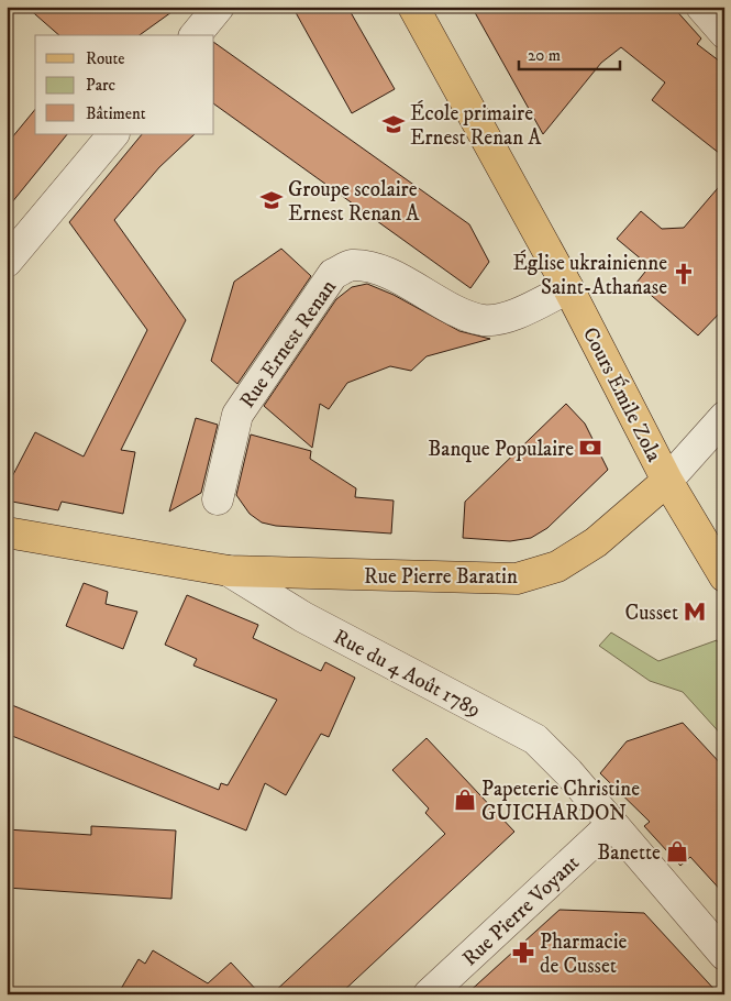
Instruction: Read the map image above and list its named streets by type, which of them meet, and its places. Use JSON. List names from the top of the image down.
{
  "streets": {
    "main road": ["Cours Émile Zola", "Rue Pierre Baratin", "Rue du 4 Août 1789"],
    "street": ["Rue Ernest Renan", "Rue Pierre Voyant"]
  },
  "crossings": [
    ["Rue Ernest Renan", "Cours Émile Zola"],
    ["Cours Émile Zola", "Rue Pierre Baratin"],
    ["Rue Pierre Baratin", "Rue du 4 Août 1789"],
    ["Rue du 4 Août 1789", "Rue Pierre Voyant"]
  ],
  "places": {
    "school or university": ["École primaire Ernest Renan A", "Groupe scolaire Ernest Renan A"],
    "church": ["Église ukrainienne Saint-Athanase"],
    "bank": ["Banque Populaire"],
    "metro station": ["Cusset"],
    "shop": ["Papeterie Christine GUICHARDON", "Banette"],
    "pharmacy": ["Pharmacie de Cusset"]
  },
  "legend": ["Route", "Parc", "Bâtiment"],
  "scale_bar": "20 m"
}
